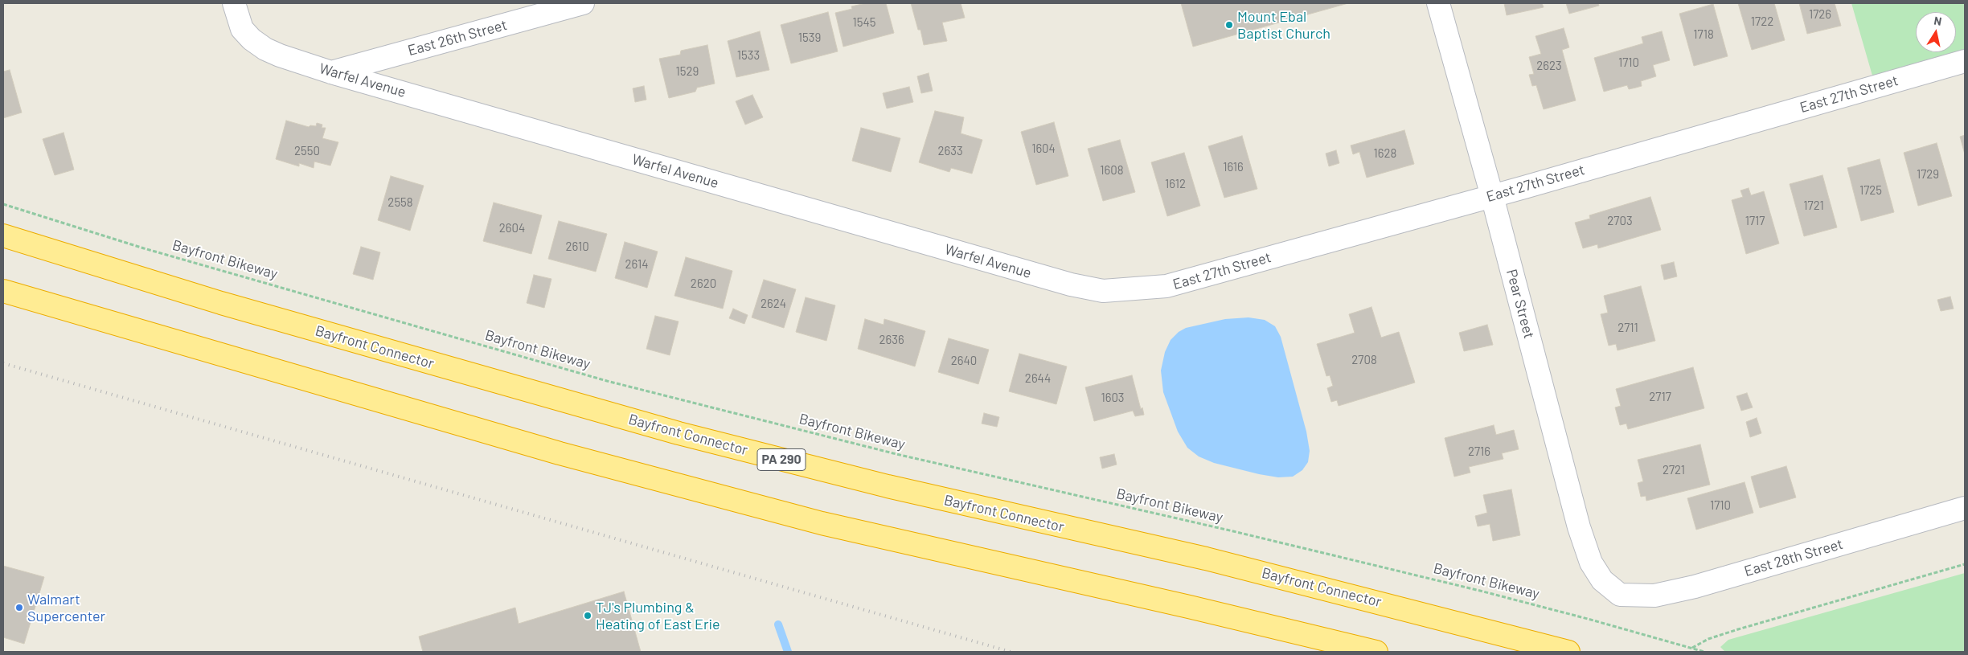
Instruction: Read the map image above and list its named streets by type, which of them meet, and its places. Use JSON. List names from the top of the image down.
{
  "streets": {
    "highway": ["Bayfront Connector", "PA 290"],
    "street": [
      "East 26th Street",
      "Warfel Avenue",
      "East 27th Street",
      "Pear Street",
      "East 28th Street"
    ],
    "path": ["Bayfront Bikeway"]
  },
  "crossings": [
    ["East 26th Street", "Warfel Avenue"],
    ["Warfel Avenue", "East 27th Street"],
    ["East 27th Street", "Pear Street"],
    ["Pear Street", "East 28th Street"]
  ],
  "places": ["Mount Ebal Baptist Church", "Walmart Supercenter", "TJ's Plumbing & Heating of East Erie"],
  "house_numbers": [
    "1726",
    "1722",
    "1545",
    "1718",
    "1539",
    "1533",
    "1710",
    "2623",
    "1529",
    "1604",
    "2550",
    "2633",
    "1628",
    "1616",
    "1608",
    "1729",
    "1612",
    "1725",
    "2558",
    "1721",
    "2703",
    "1717",
    "2604",
    "2610",
    "2614",
    "2620",
    "2624",
    "2711",
    "2636",
    "2708",
    "2640",
    "2644",
    "2717",
    "1603",
    "2716",
    "2721",
    "1710"
  ],
  "north": "top"
}
